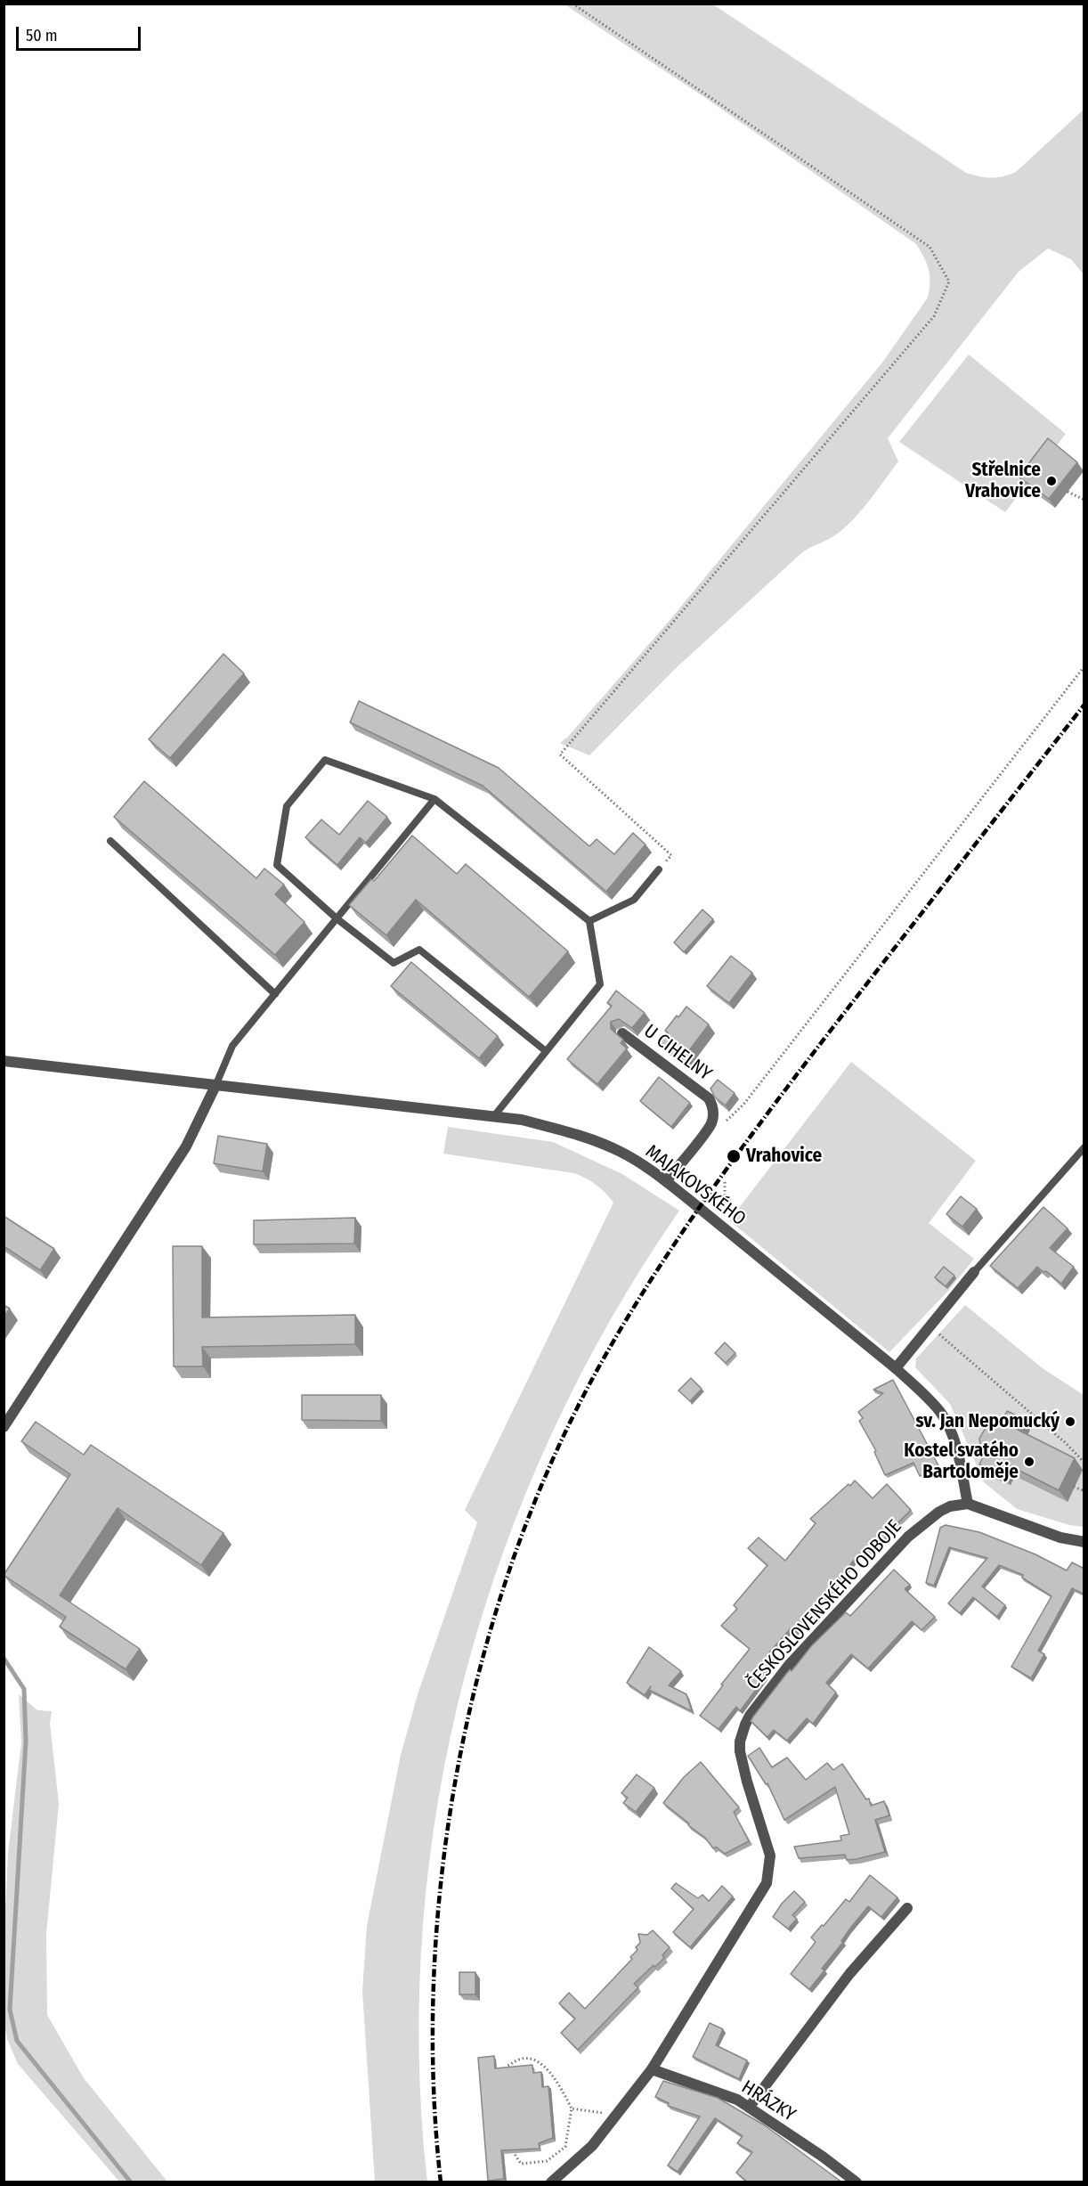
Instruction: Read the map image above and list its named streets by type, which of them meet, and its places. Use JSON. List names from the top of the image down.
{
  "streets": {
    "street": [
      "U CIHELNY",
      "MAJAKOVSKÉHO",
      "ČESKOSLOVENSKÉHO ODBOJE",
      "HRÁZKY"
    ]
  },
  "crossings": [
    ["MAJAKOVSKÉHO", "ČESKOSLOVENSKÉHO ODBOJE"],
    ["ČESKOSLOVENSKÉHO ODBOJE", "HRÁZKY"]
  ],
  "places": [
    "Střelnice Vrahovice",
    "Vrahovice",
    "sv. Jan Nepomucký",
    "Kostel svatého Bartoloměje"
  ],
  "scale_bar": "50 m"
}
